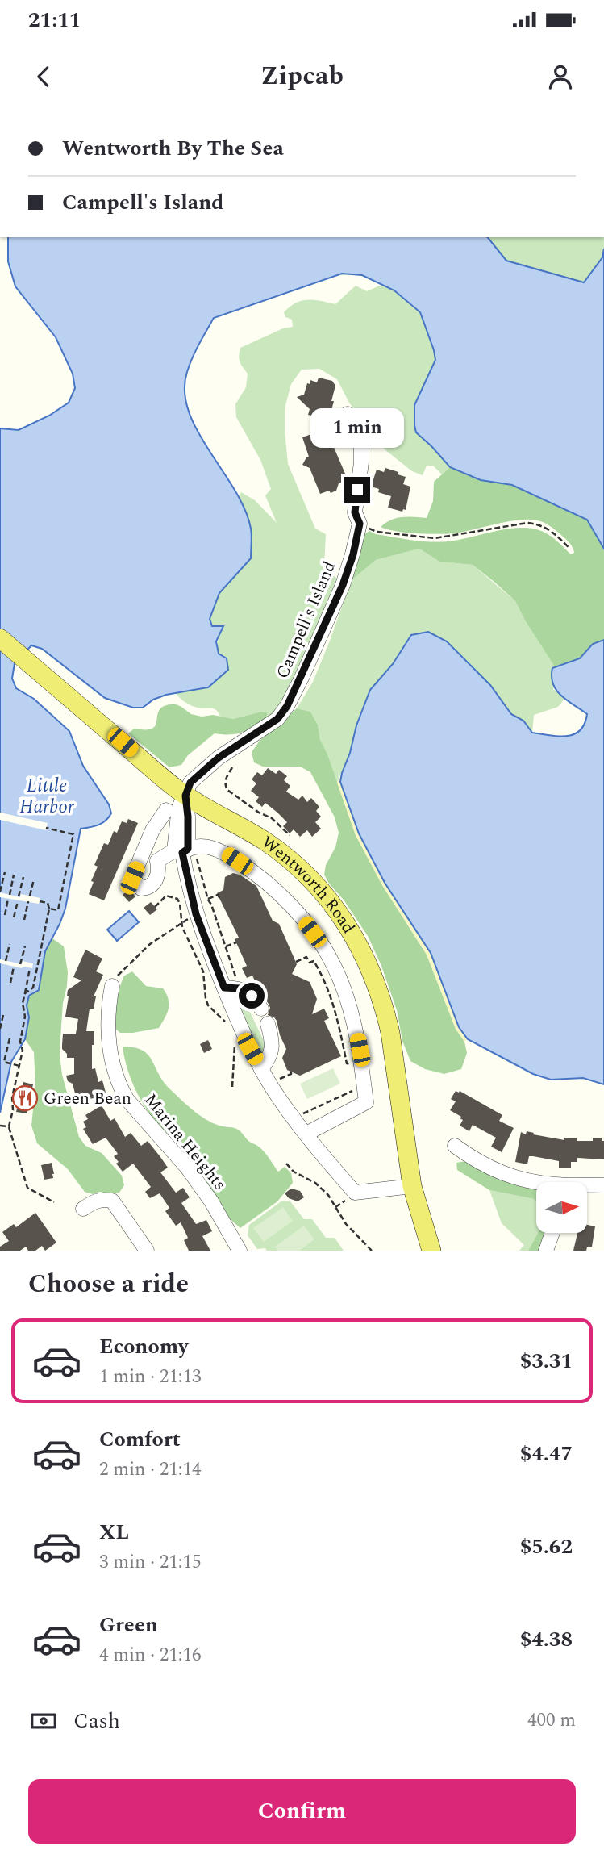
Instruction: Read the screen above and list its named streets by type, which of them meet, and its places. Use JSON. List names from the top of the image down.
{
  "streets": {
    "main road": ["Wentworth Road"],
    "street": ["Campell's Island", "Marina Heights"]
  },
  "crossings": [
    ["Campell's Island", "Wentworth Road"]
  ],
  "water": ["Little Harbor"],
  "places": {
    "restaurant": ["Green Bean"]
  },
  "north": "right",
  "page": {
    "status": "21:11",
    "header": "Zipcab",
    "banner": ["Wentworth By The Sea", "Campell's Island"],
    "bubble": "1 min",
    "heading": "Choose a ride",
    "list": [
      {
        "name": "Economy",
        "note": "1 min · 21:13",
        "value": "$3.31"
      },
      {
        "name": "Comfort",
        "note": "2 min · 21:14",
        "value": "$4.47"
      },
      {
        "name": "XL",
        "note": "3 min · 21:15",
        "value": "$5.62"
      },
      {
        "name": "Green",
        "note": "4 min · 21:16",
        "value": "$4.38"
      }
    ],
    "pay": ["Cash", "400 m"],
    "buttons": "Confirm"
  }
}
